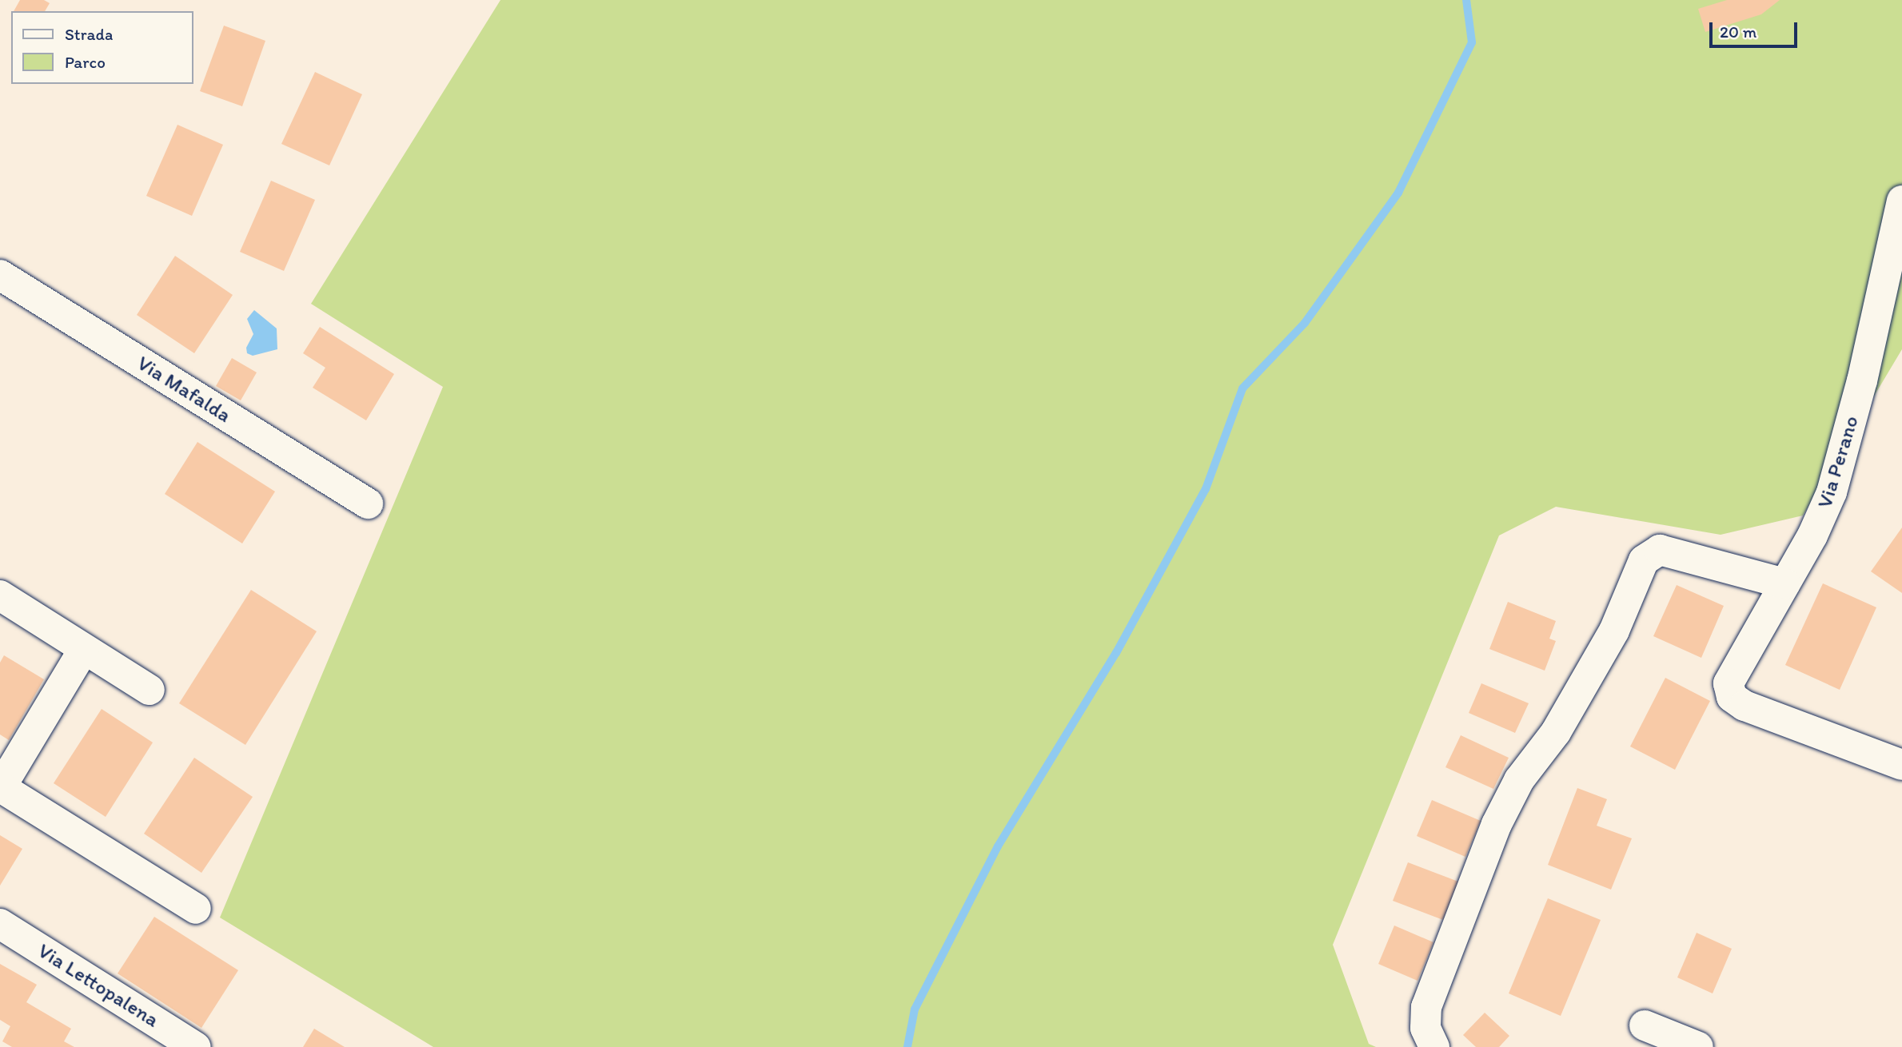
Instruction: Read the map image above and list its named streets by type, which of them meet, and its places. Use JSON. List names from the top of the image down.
{
  "streets": {
    "street": ["Via Mafalda", "Via Perano", "Via Lettopalena"]
  },
  "legend": ["Strada", "Parco"],
  "scale_bar": "20 m"
}
